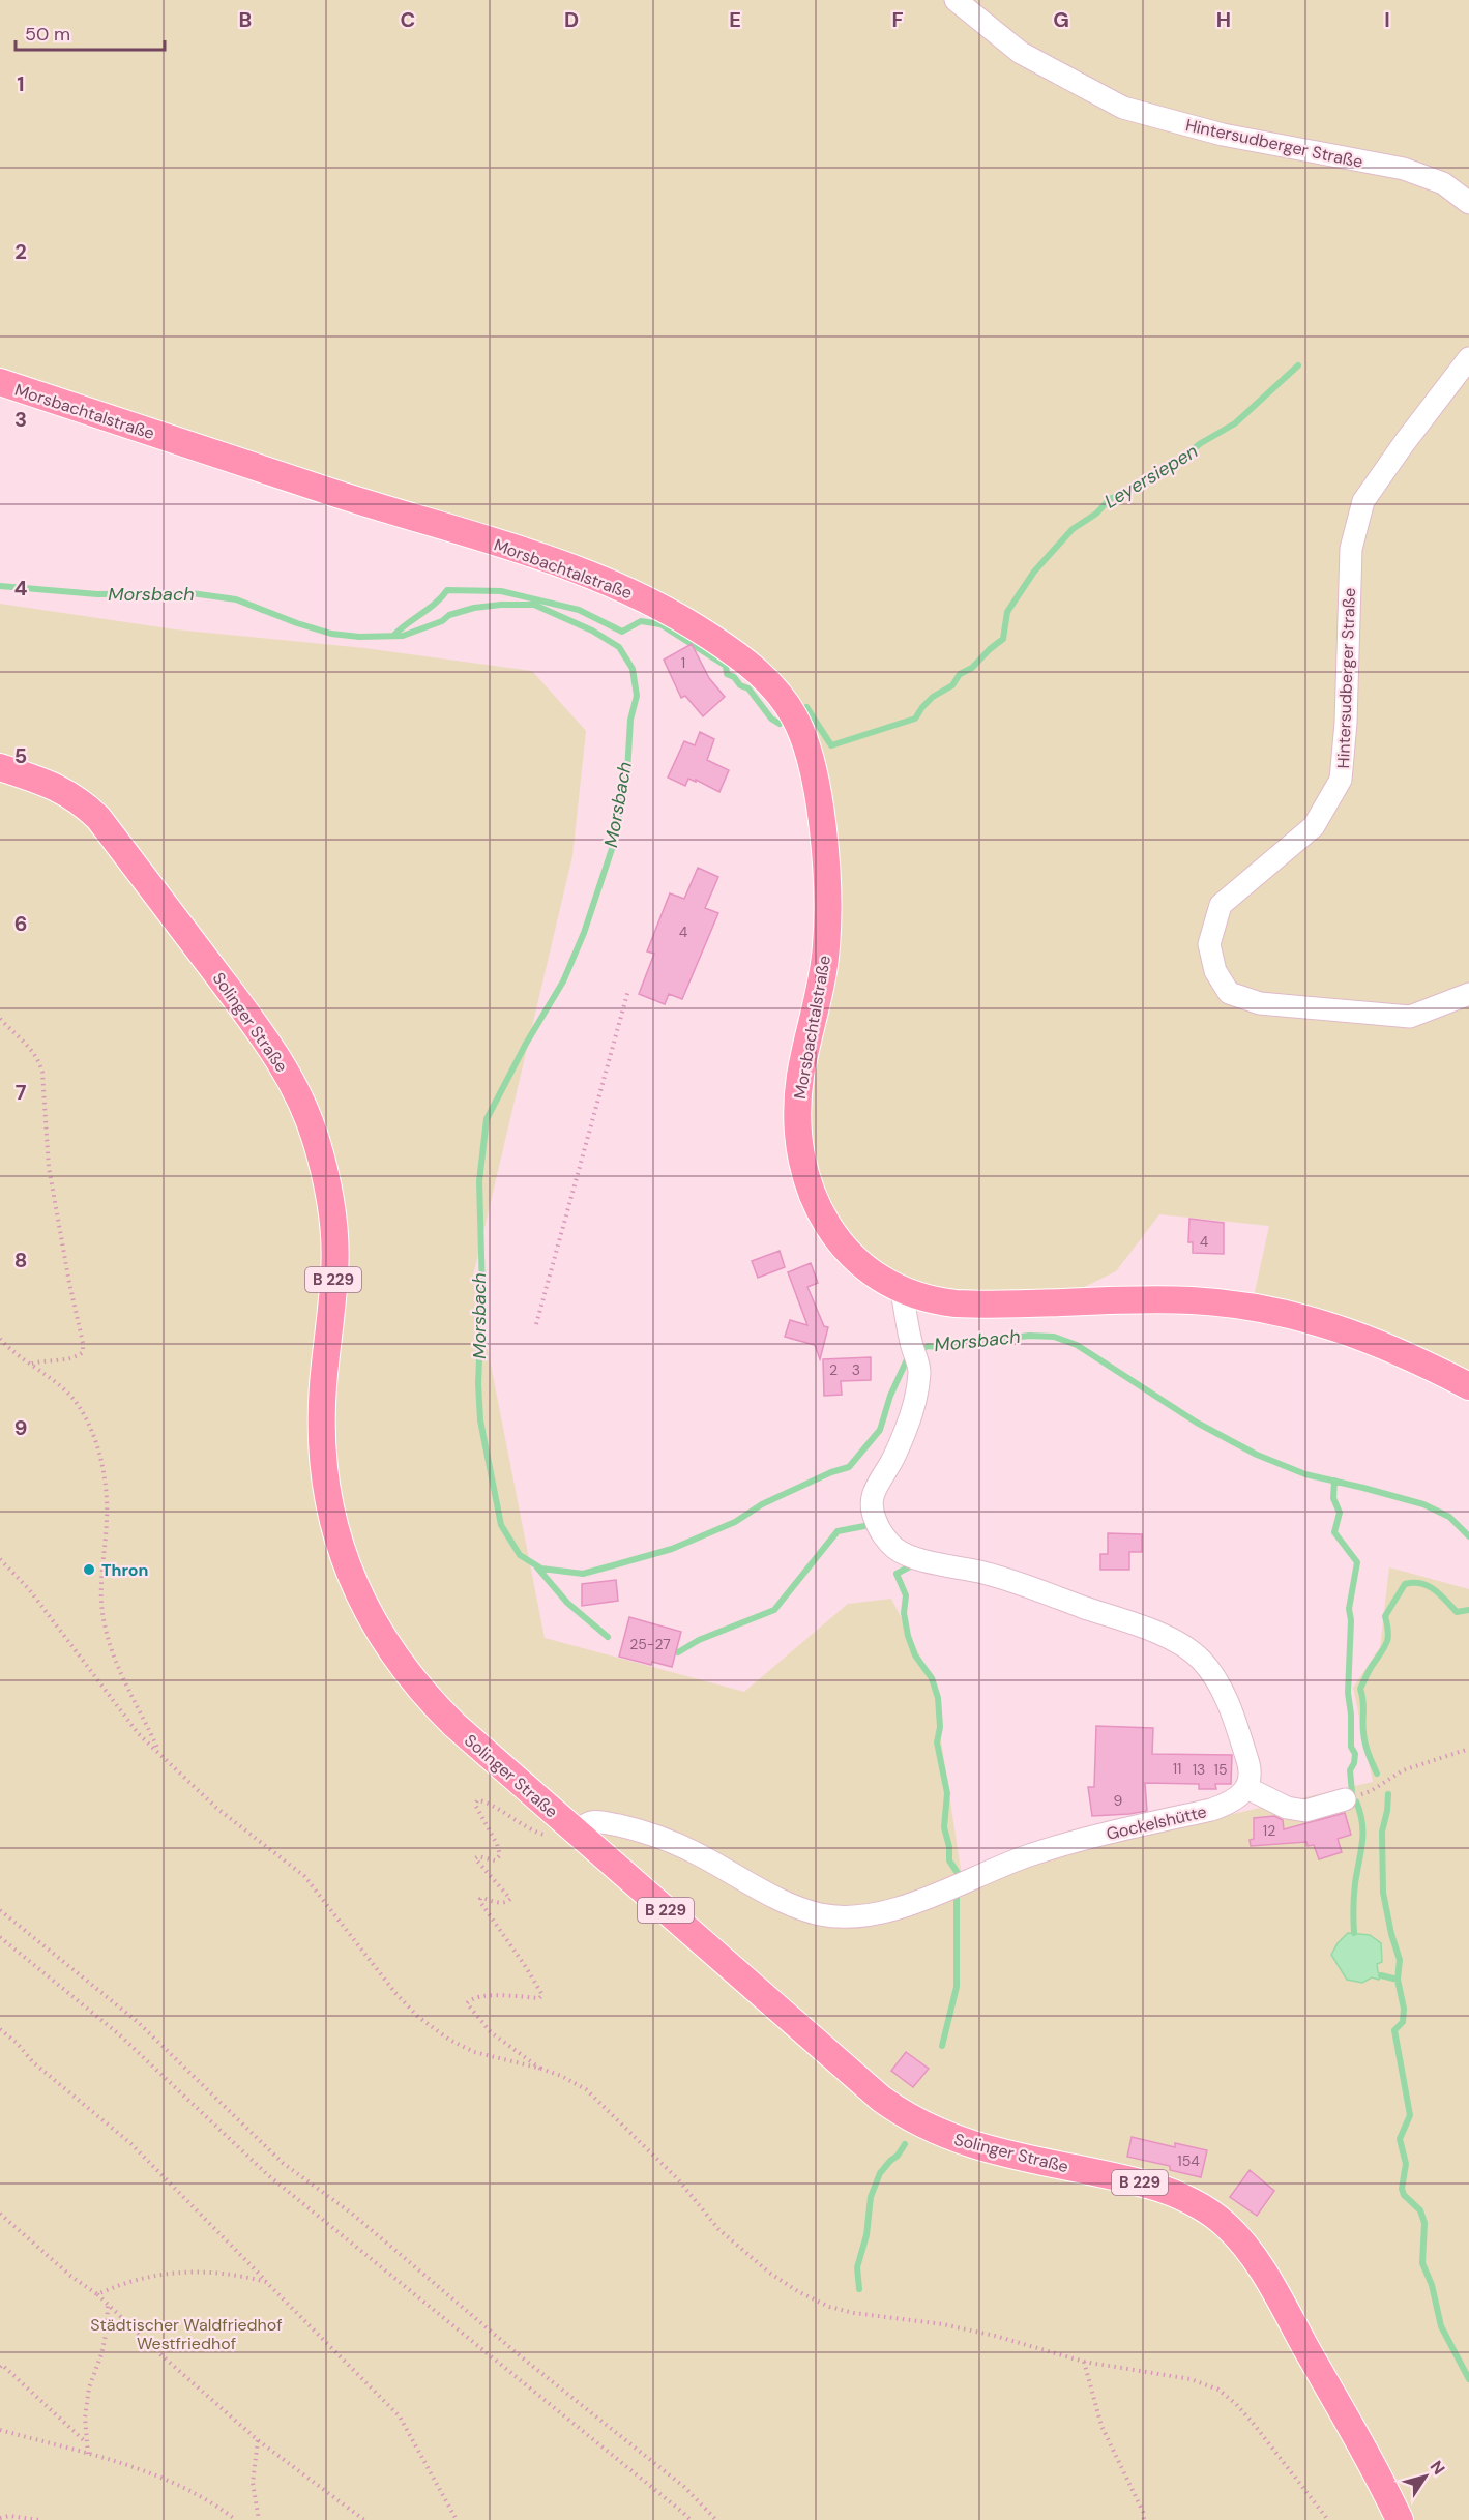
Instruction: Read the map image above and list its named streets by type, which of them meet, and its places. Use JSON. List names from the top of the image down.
{
  "streets": {
    "main road": ["Morsbachtalstraße", "Solinger Straße", "B 229"],
    "street": ["Hintersudberger Straße", "Gockelshütte"]
  },
  "crossings": [
    ["Solinger Straße", "Gockelshütte"]
  ],
  "water": ["Leyersiepen", "Morsbach"],
  "parks": ["Städtischer Waldfriedhof Westfriedhof"],
  "places": ["Thron"],
  "house_numbers": [
    "1",
    "4",
    "4",
    "2",
    "3",
    "25-27",
    "11",
    "13",
    "15",
    "9",
    "12",
    "154"
  ],
  "scale_bar": "50 m",
  "north": "top right",
  "grid": {
    "columns": [
      "B",
      "C",
      "D",
      "E",
      "F",
      "G",
      "H",
      "I"
    ],
    "rows": [
      "1",
      "2",
      "3",
      "4",
      "5",
      "6",
      "7",
      "8",
      "9"
    ]
  }
}
